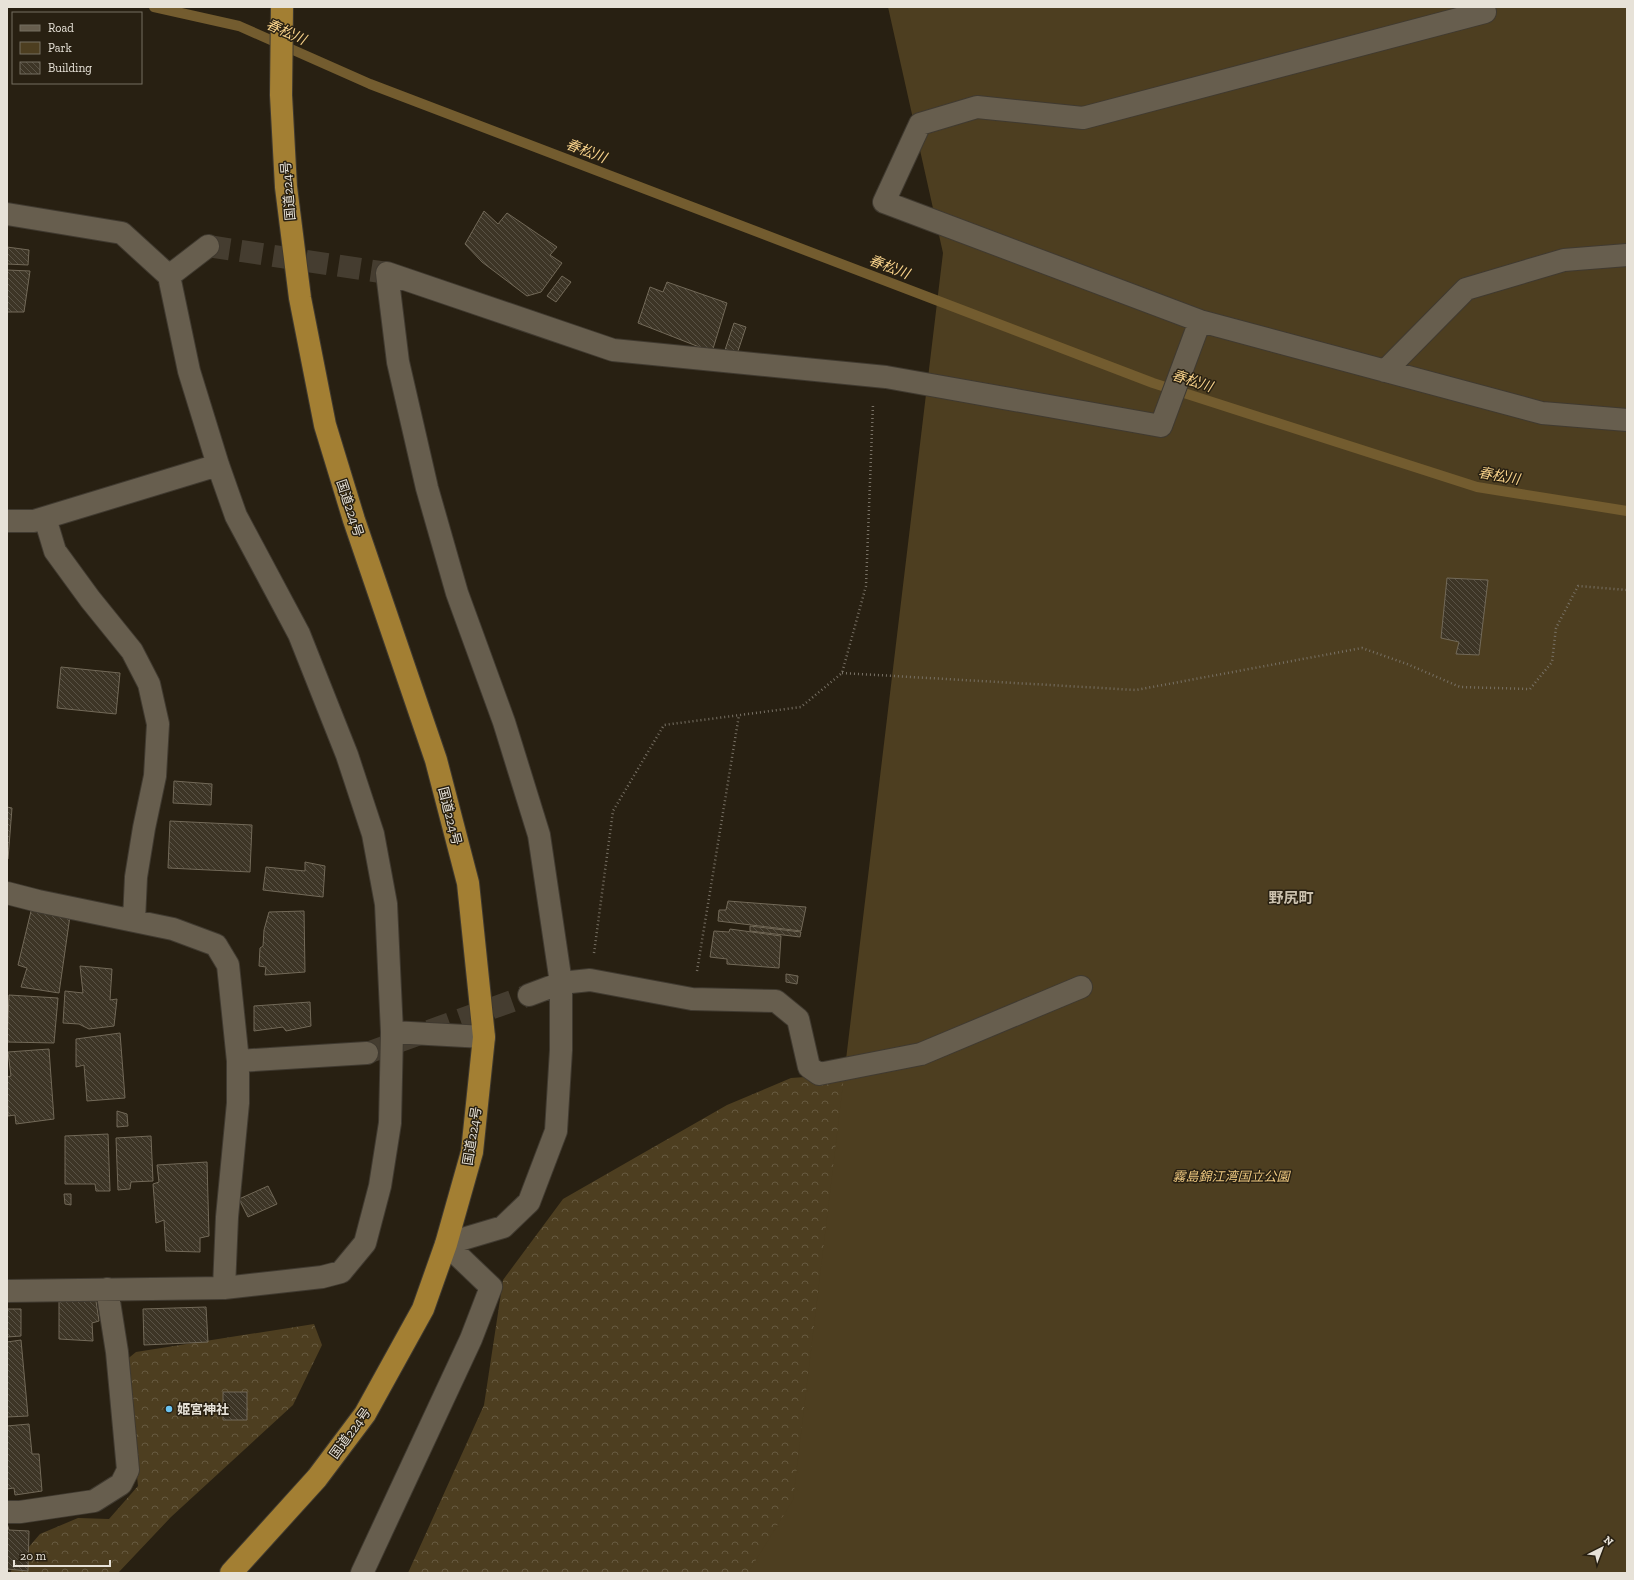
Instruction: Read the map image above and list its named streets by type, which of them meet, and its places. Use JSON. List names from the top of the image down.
{
  "streets": {
    "highway": ["国道224号"]
  },
  "districts": ["野尻町"],
  "water": ["春松川"],
  "parks": ["霧島錦江湾国立公園"],
  "places": ["姫宮神社"],
  "legend": ["Road", "Park", "Building"],
  "scale_bar": "20 m",
  "north": "top right"
}
